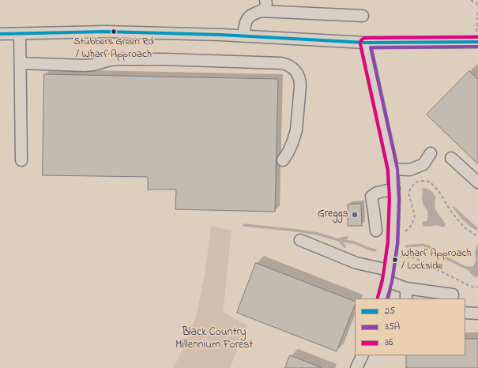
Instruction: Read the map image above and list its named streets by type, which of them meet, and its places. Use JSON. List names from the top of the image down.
{
  "parks": ["Black Country Millennium Forest"],
  "places": ["Stubbers Green Rd / Wharf Approach", "Greggs", "Wharf Approach / Lockside"],
  "lines": ["transit line 25", "transit line 36", "transit line 35A"],
  "legend": ["25", "35A", "36"]
}
